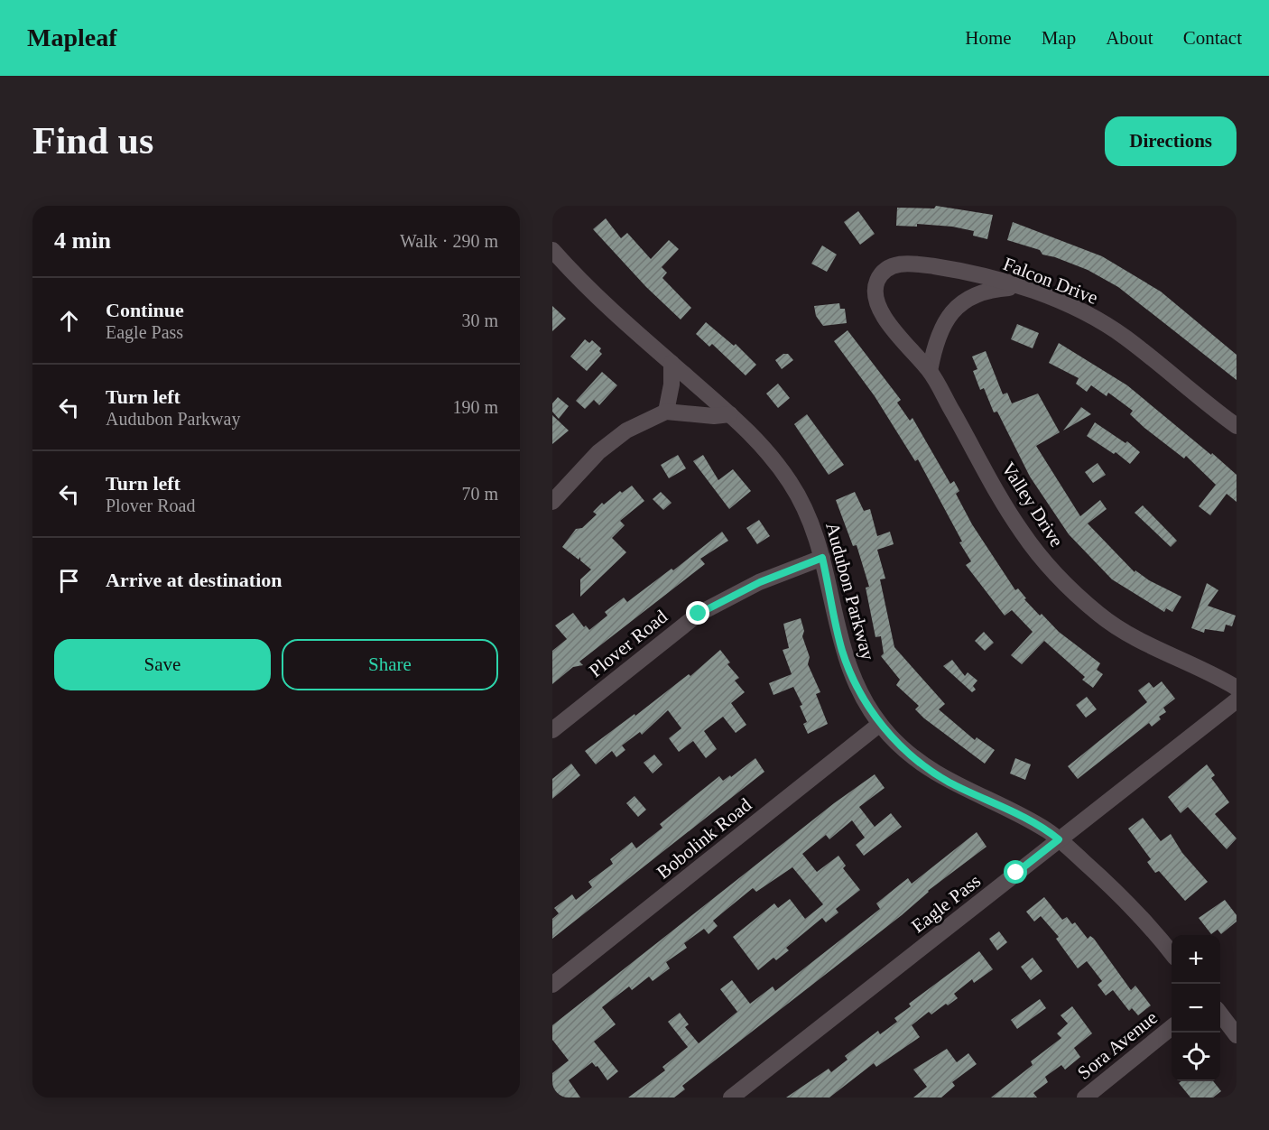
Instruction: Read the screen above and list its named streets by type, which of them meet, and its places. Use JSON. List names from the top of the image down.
{
  "streets": {
    "street": [
      "Falcon Drive",
      "Valley Drive",
      "Audubon Parkway",
      "Plover Road",
      "Bobolink Road",
      "Eagle Pass",
      "Sora Avenue"
    ]
  },
  "crossings": [
    ["Falcon Drive", "Valley Drive"],
    ["Audubon Parkway", "Plover Road"],
    ["Audubon Parkway", "Bobolink Road"],
    ["Audubon Parkway", "Eagle Pass"]
  ],
  "page": {
    "header": "Mapleaf",
    "nav": [
      "Home",
      "Map",
      "About",
      "Contact"
    ],
    "buttons": [
      "Directions",
      ["Save", "Share"]
    ],
    "title": "Find us",
    "heading": ["4 min", "Walk · 290 m"],
    "list": [
      ["Continue", "Eagle Pass", "30 m"],
      ["Turn left", "Audubon Parkway", "190 m"],
      ["Turn left", "Plover Road", "70 m"],
      "Arrive at destination"
    ],
    "map_buttons": ["+", "−"]
  }
}
